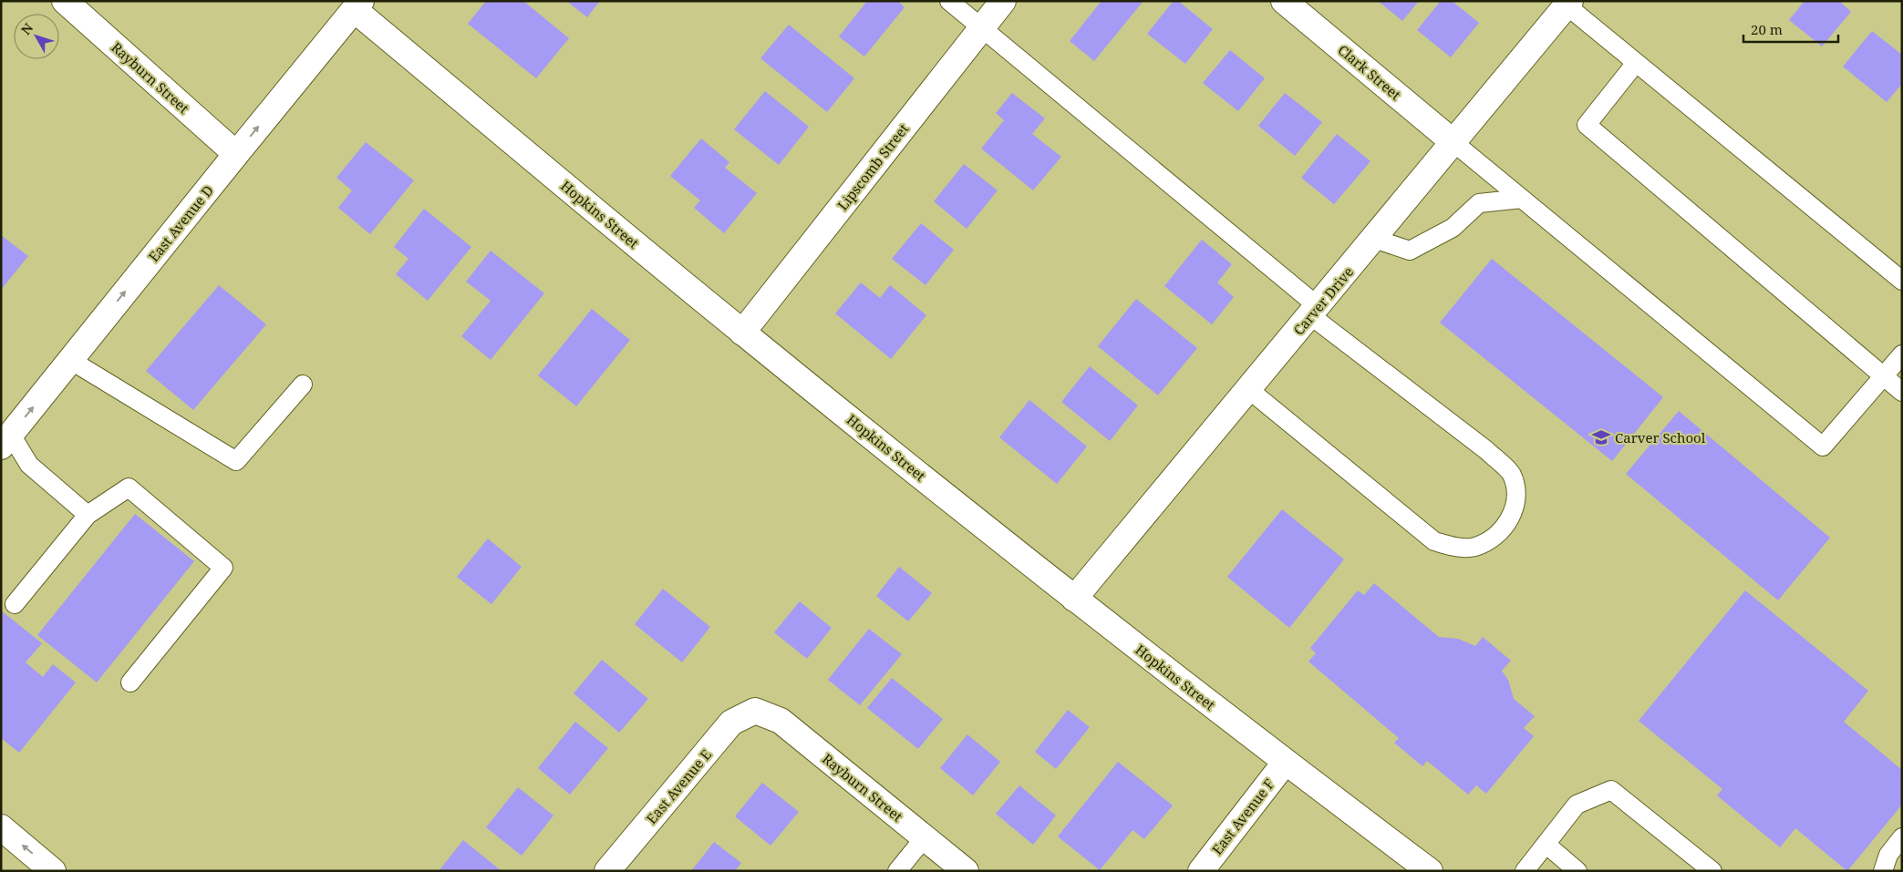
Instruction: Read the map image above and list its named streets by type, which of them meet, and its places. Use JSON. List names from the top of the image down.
{
  "streets": {
    "street": [
      "Clark Street",
      "Rayburn Street",
      "Lipscomb Street",
      "Hopkins Street",
      "East Avenue D",
      "Carver Drive",
      "East Avenue E",
      "East Avenue F"
    ]
  },
  "crossings": [
    ["Clark Street", "Carver Drive"],
    ["Rayburn Street", "East Avenue D"],
    ["Rayburn Street", "East Avenue E"],
    ["Lipscomb Street", "Hopkins Street"],
    ["Hopkins Street", "East Avenue D"],
    ["Hopkins Street", "Carver Drive"],
    ["Hopkins Street", "East Avenue F"]
  ],
  "one_way": ["East Avenue D"],
  "places": {
    "school or university": ["Carver School"]
  },
  "scale_bar": "20 m",
  "north": "top left"
}
